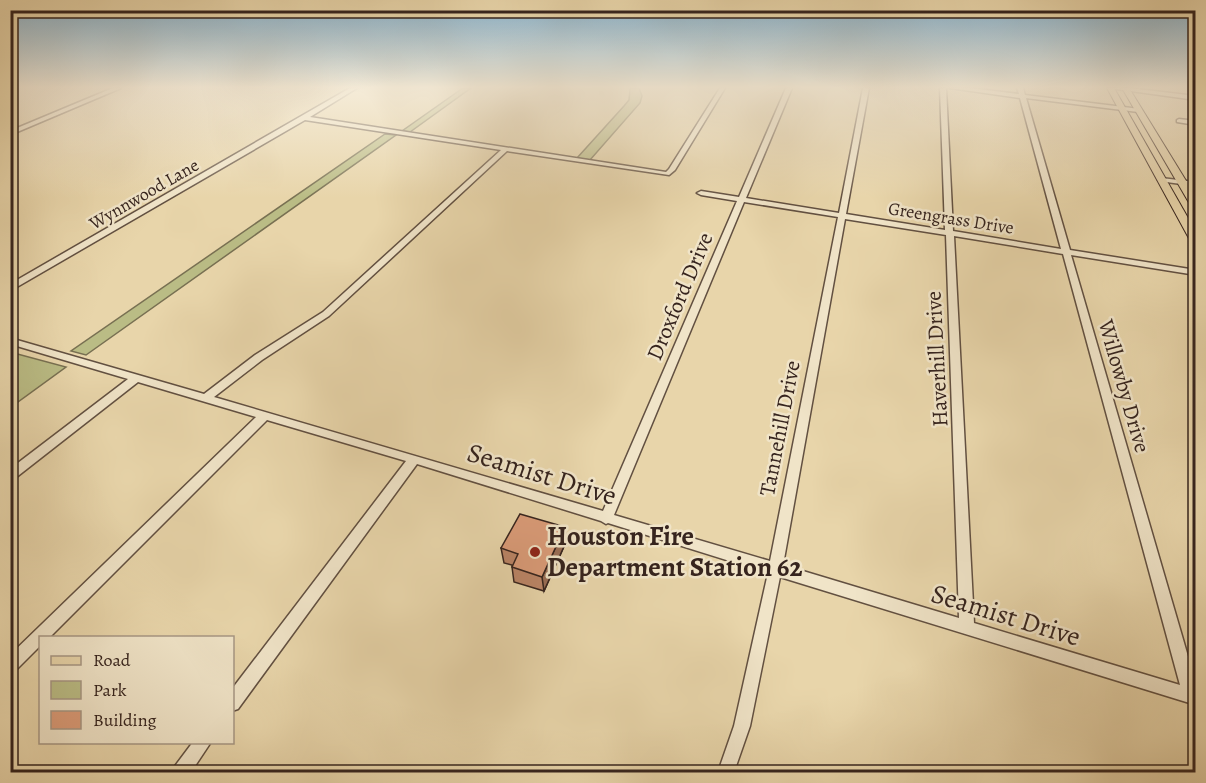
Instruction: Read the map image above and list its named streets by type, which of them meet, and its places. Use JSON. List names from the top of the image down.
{
  "streets": {
    "street": [
      "Wynnwood Lane",
      "Greengrass Drive",
      "Droxford Drive",
      "Haverhill Drive",
      "Willowby Drive",
      "Tannehill Drive",
      "Seamist Drive"
    ]
  },
  "crossings": [
    ["Greengrass Drive", "Droxford Drive"],
    ["Greengrass Drive", "Haverhill Drive"],
    ["Greengrass Drive", "Willowby Drive"],
    ["Greengrass Drive", "Tannehill Drive"],
    ["Droxford Drive", "Seamist Drive"],
    ["Haverhill Drive", "Seamist Drive"],
    ["Willowby Drive", "Seamist Drive"],
    ["Tannehill Drive", "Seamist Drive"]
  ],
  "places": ["Houston Fire Department Station 62"],
  "legend": ["Road", "Park", "Building"]
}
